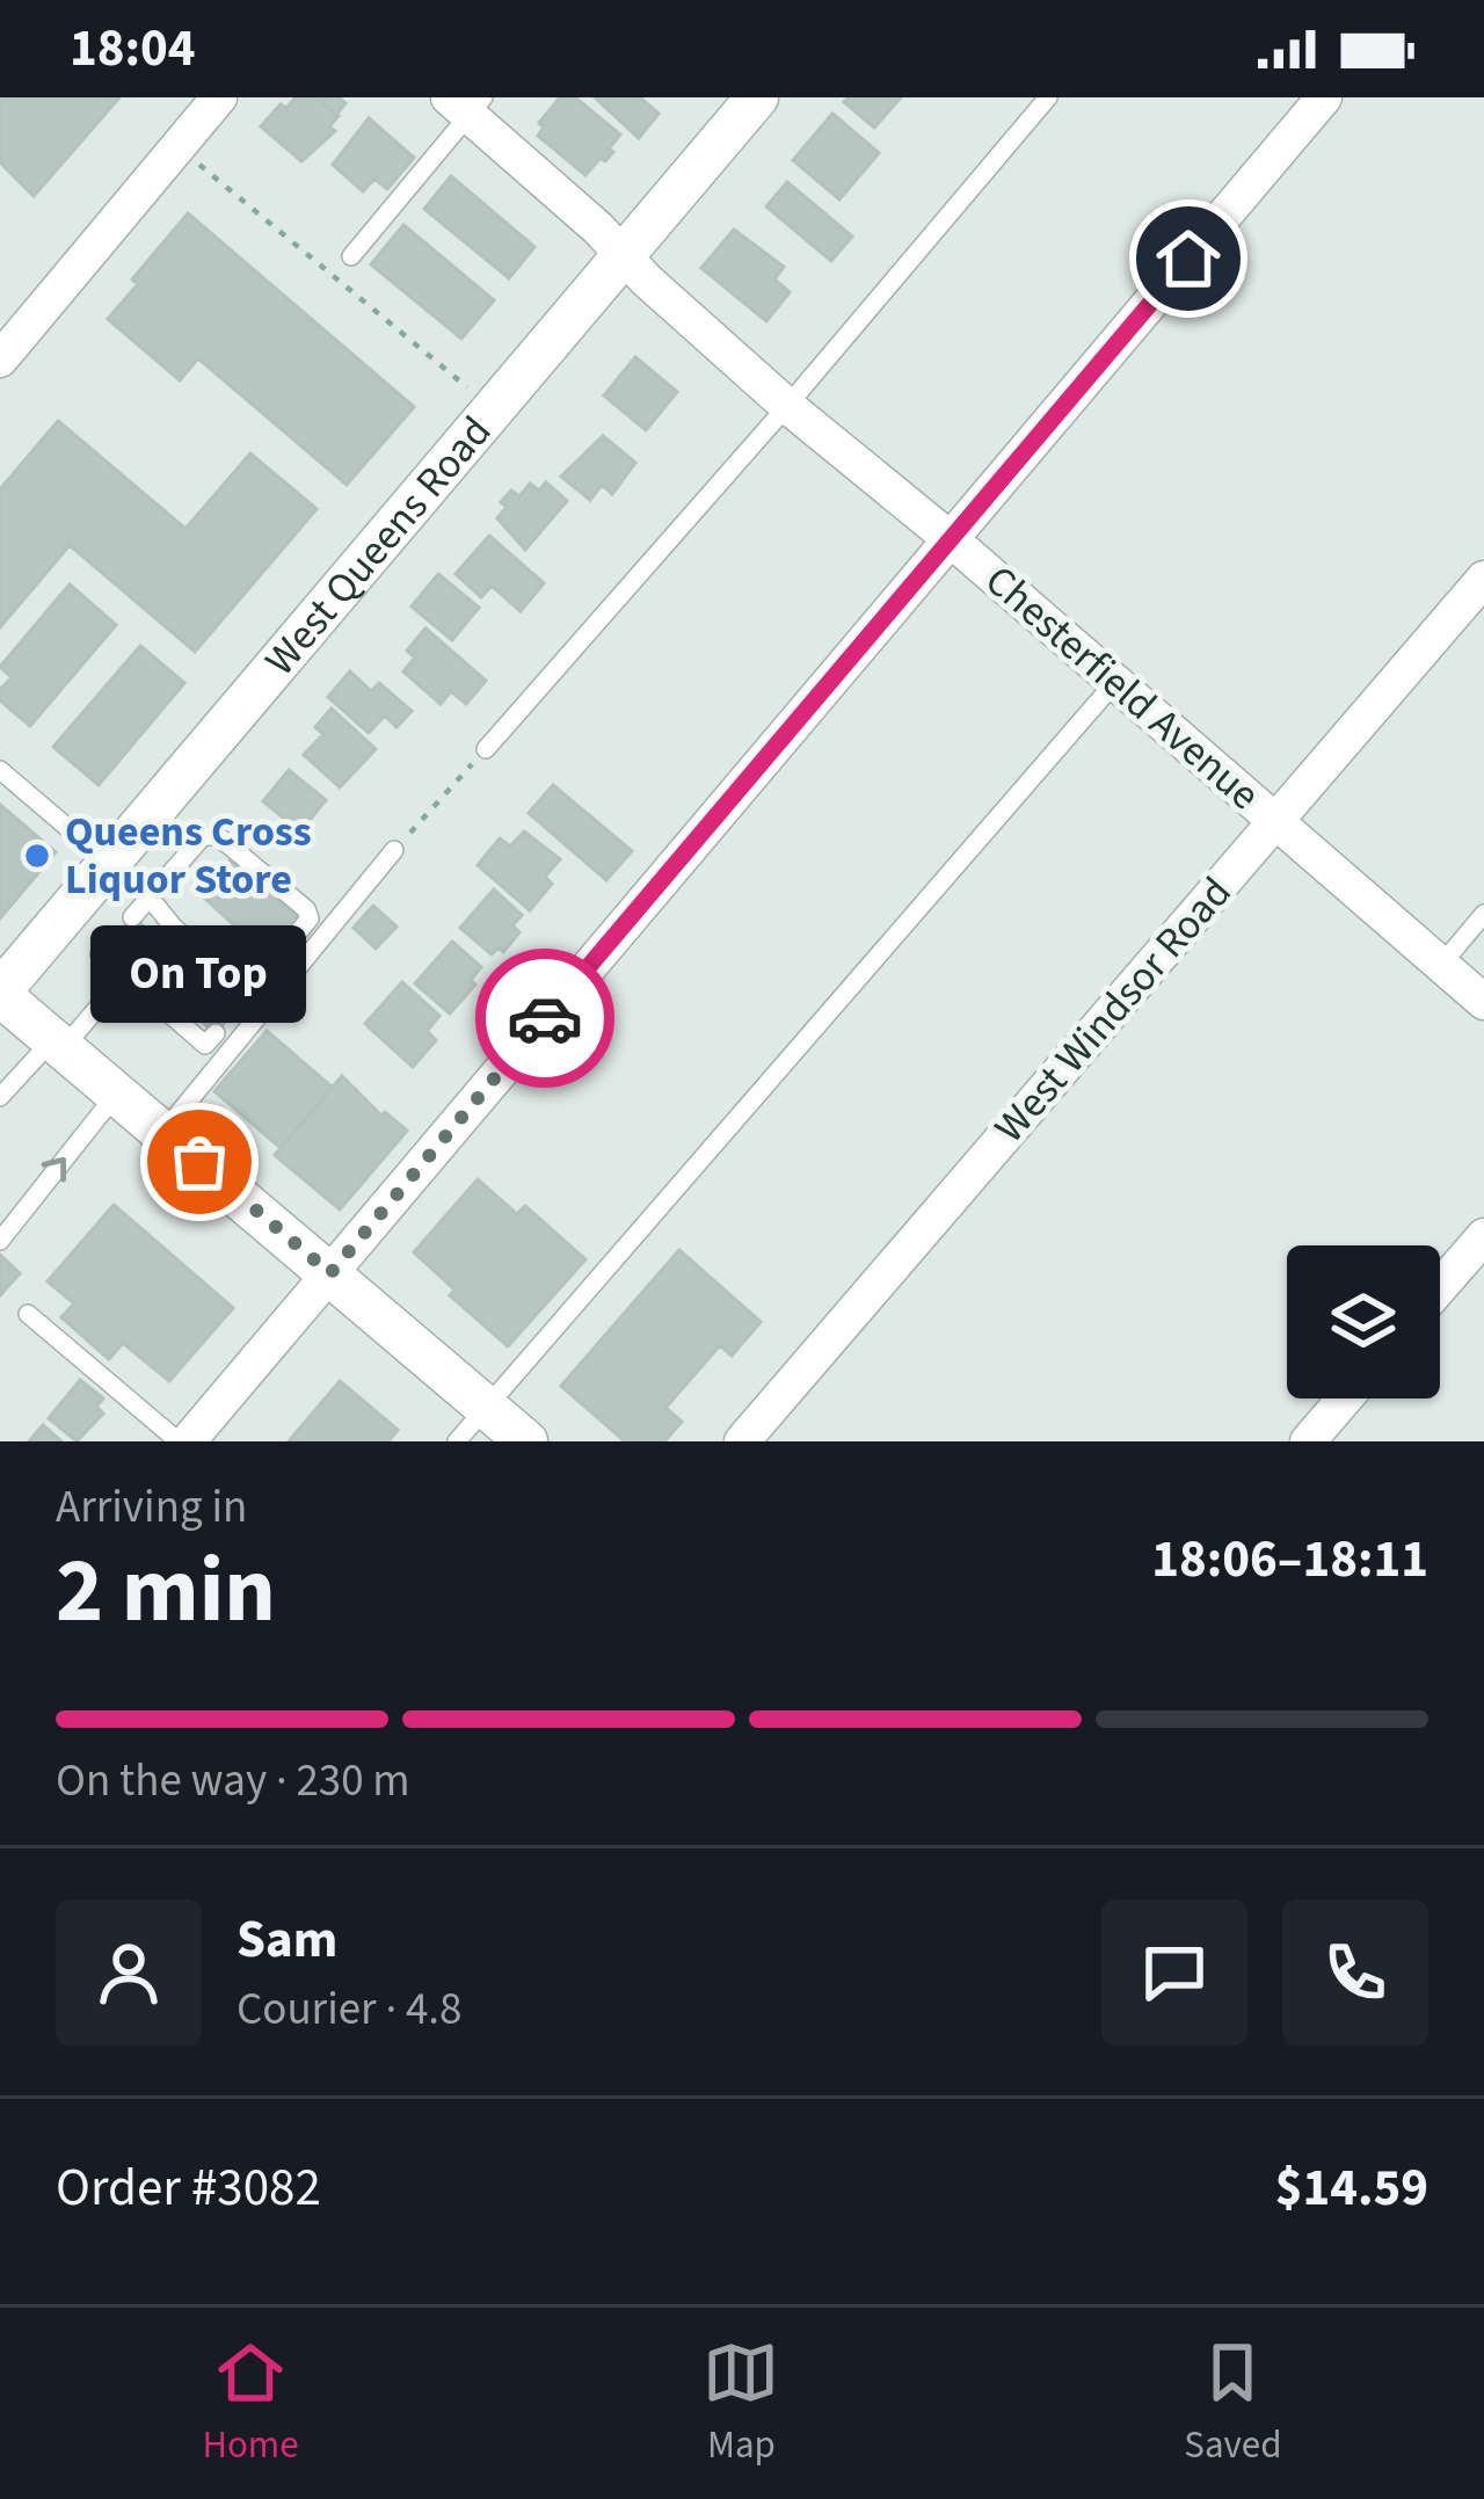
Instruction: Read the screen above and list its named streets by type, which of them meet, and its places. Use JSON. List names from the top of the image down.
{
  "streets": {
    "main road": ["West Queens Road"],
    "street": ["Chesterfield Avenue", "West Windsor Road"]
  },
  "crossings": [
    ["West Queens Road", "Chesterfield Avenue"],
    ["Chesterfield Avenue", "West Windsor Road"]
  ],
  "places": ["Queens Cross Liquor Store", "On Top"],
  "page": {
    "status": "18:04",
    "bubble": "On Top",
    "heading": ["2 min", "Arriving in", "18:06–18:11"],
    "panel": [
      "Sam",
      "Courier · 4.8",
      "Order #3082",
      "$14.59"
    ],
    "bar": "On the way · 230 m",
    "tabs": ["Home", "Map", "Saved"]
  }
}
